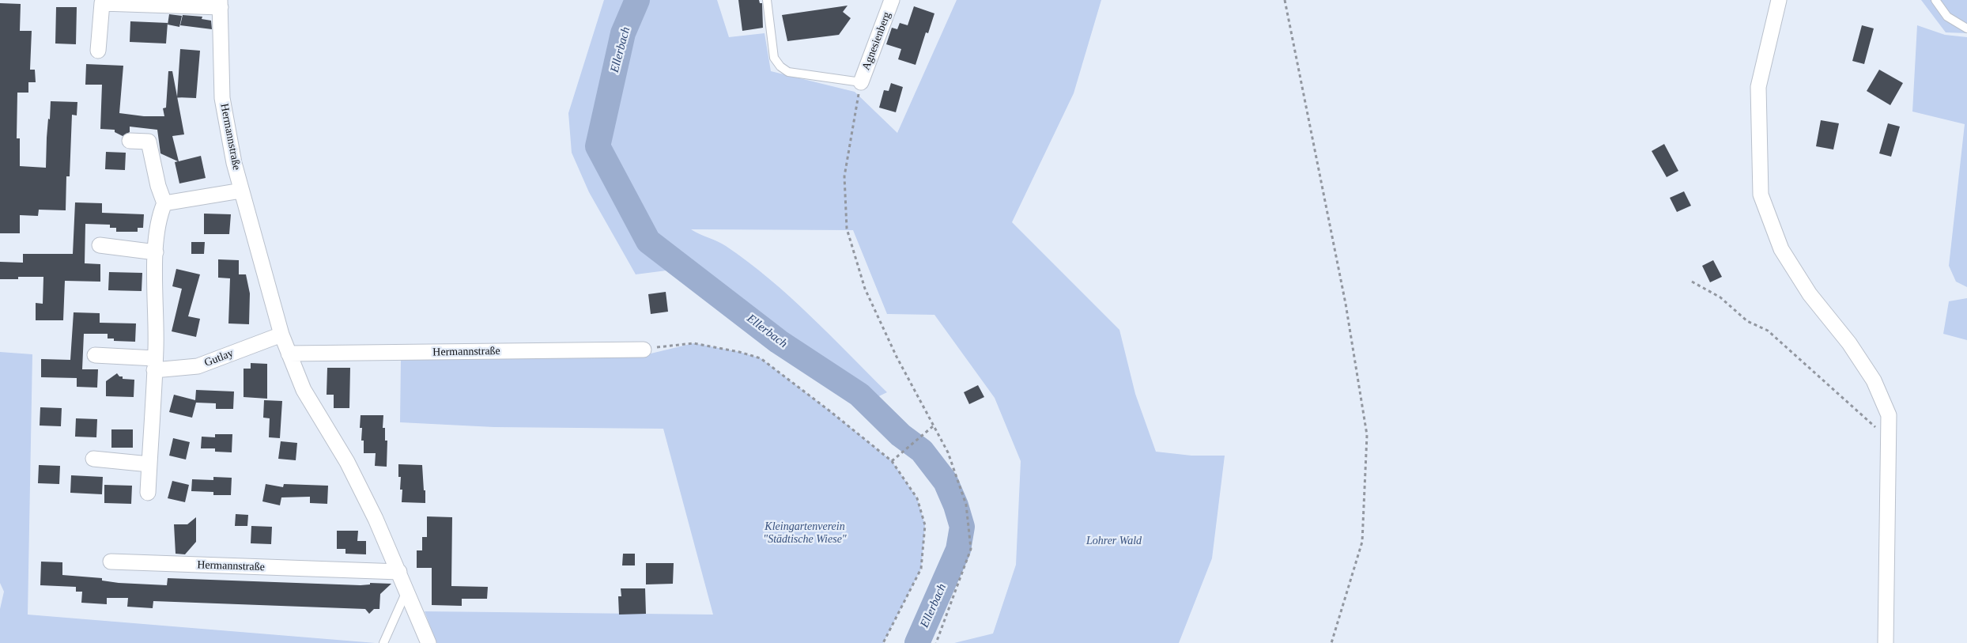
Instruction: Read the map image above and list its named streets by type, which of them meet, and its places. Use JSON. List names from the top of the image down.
{
  "streets": {
    "street": ["Agnesienberg", "Hermannstraße", "Gutlay"]
  },
  "crossings": [
    ["Hermannstraße", "Gutlay"]
  ],
  "water": ["Ellerbach"],
  "parks": ["Kleingartenverein \"Städtische Wiese\"", "Lohrer Wald"]
}
